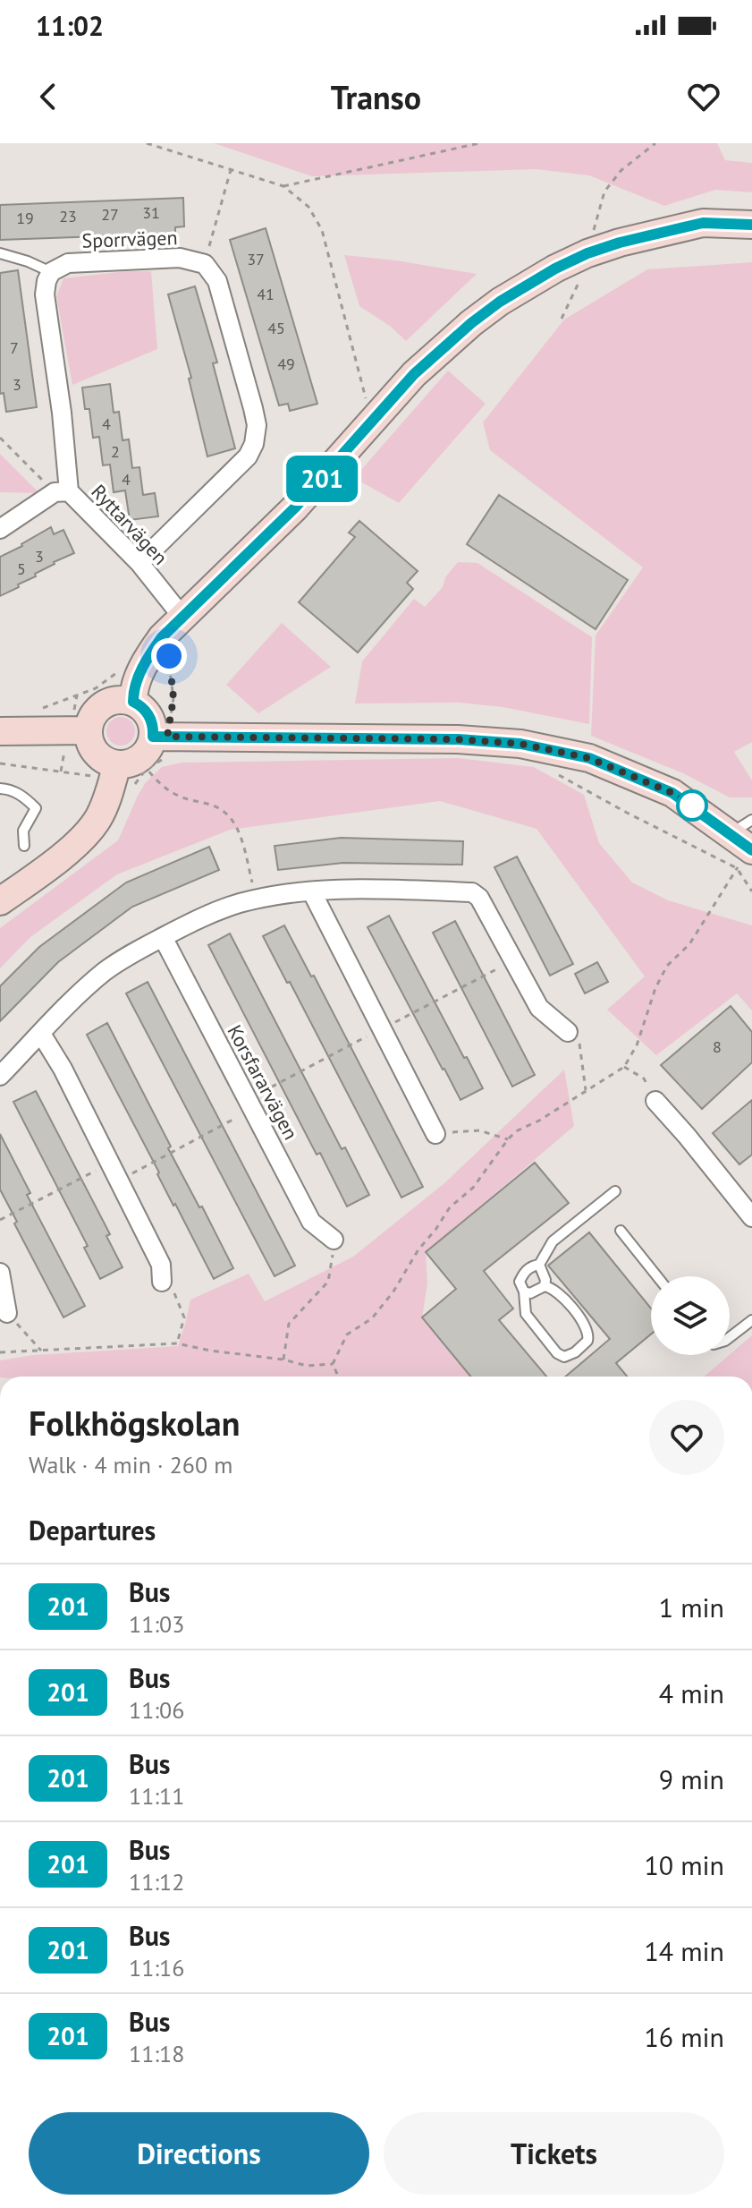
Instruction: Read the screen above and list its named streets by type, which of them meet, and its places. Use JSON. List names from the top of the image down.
{
  "streets": {
    "street": ["Sporrvägen", "Ryttarvägen", "Korsfararvägen"]
  },
  "lines": ["bus line 201"],
  "house_numbers": [
    "31",
    "27",
    "23",
    "19",
    "37",
    "41",
    "45",
    "7",
    "49",
    "3",
    "4",
    "2",
    "4",
    "3",
    "5",
    "8"
  ],
  "page": {
    "status": "11:02",
    "header": "Transo",
    "on_map": "201",
    "heading": [
      ["Folkhögskolan", "Walk · 4 min · 260 m"],
      "Departures"
    ],
    "list": [
      {
        "mark": "201",
        "name": "Bus",
        "note": "11:03",
        "value": "1 min"
      },
      {
        "mark": "201",
        "name": "Bus",
        "note": "11:06",
        "value": "4 min"
      },
      {
        "mark": "201",
        "name": "Bus",
        "note": "11:11",
        "value": "9 min"
      },
      {
        "mark": "201",
        "name": "Bus",
        "note": "11:12",
        "value": "10 min"
      },
      {
        "mark": "201",
        "name": "Bus",
        "note": "11:16",
        "value": "14 min"
      },
      {
        "mark": "201",
        "name": "Bus",
        "note": "11:18",
        "value": "16 min"
      }
    ],
    "buttons": ["Directions", "Tickets"]
  }
}
